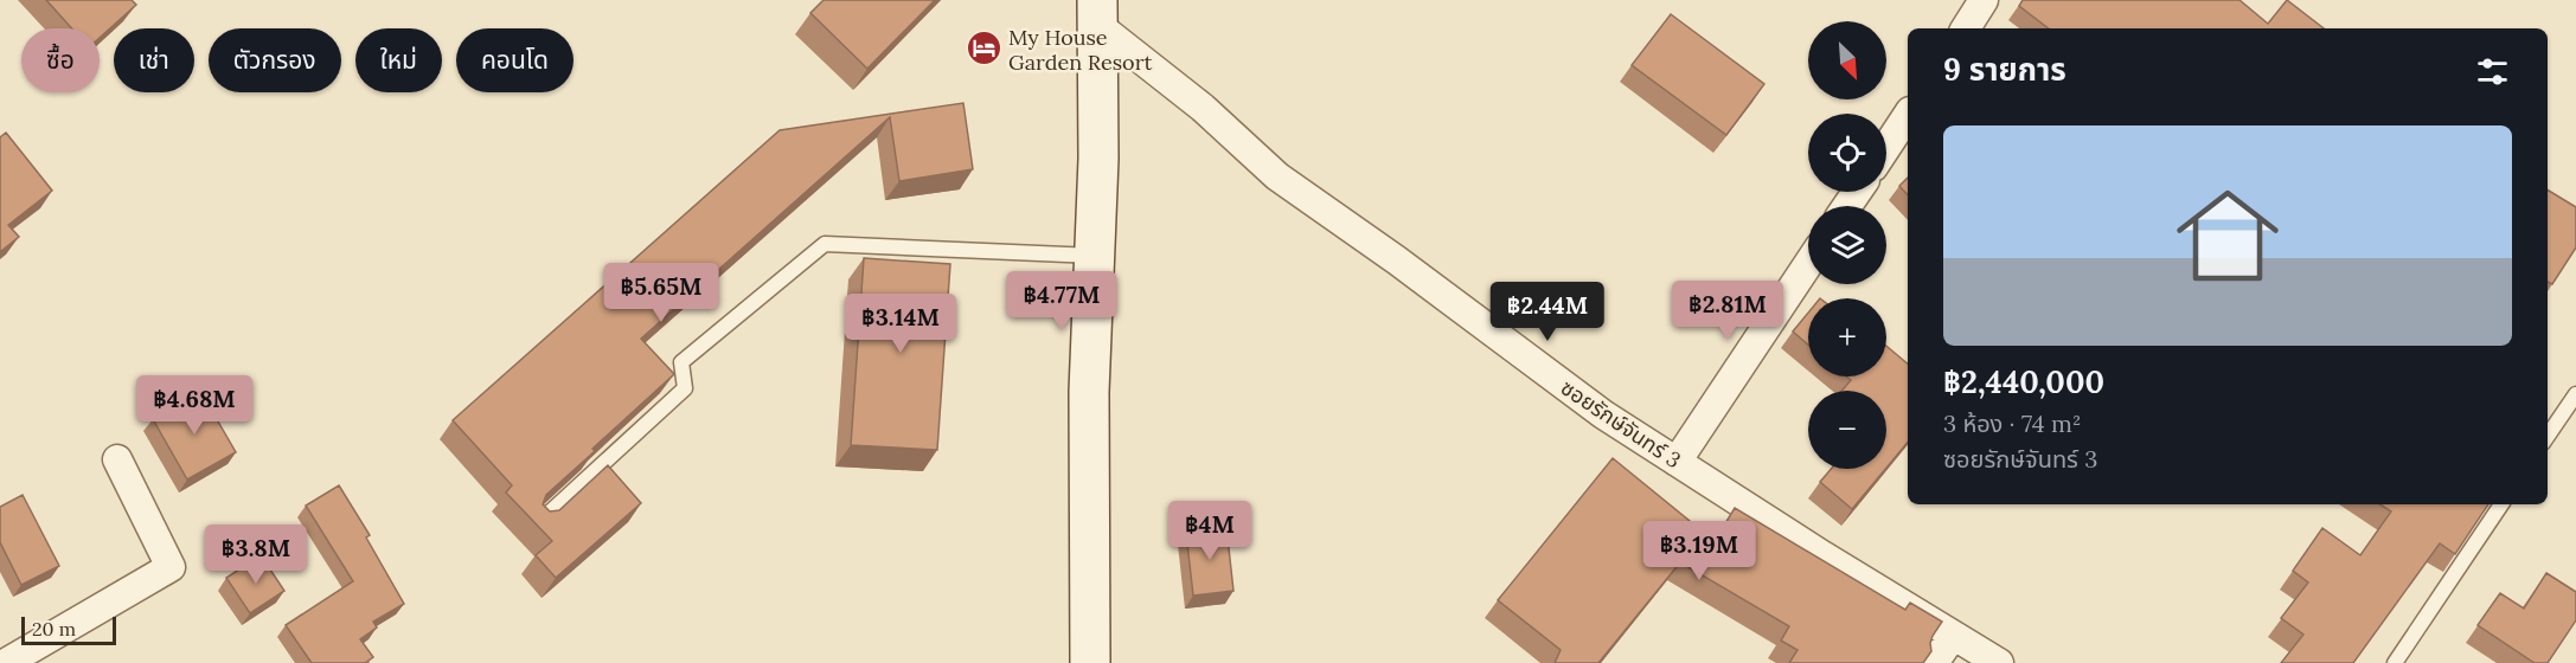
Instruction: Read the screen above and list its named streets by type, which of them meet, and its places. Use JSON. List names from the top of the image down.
{
  "streets": {
    "street": ["ซอยรักษ์จันทร์ 3"]
  },
  "places": {
    "hotel": ["My House Garden Resort"]
  },
  "scale_bar": "20 m",
  "north": "bottom right",
  "page": {
    "map_buttons": ["+", "−"],
    "chip": [
      "ซื้อ",
      "เช่า",
      "ตัวกรอง",
      "ใหม่",
      "คอนโด"
    ],
    "heading": "9 รายการ",
    "list": [
      {
        "name": "฿2,440,000",
        "note": "3 ห้อง · 74 m² · ซอยรักษ์จันทร์ 3"
      }
    ],
    "price": [
      "฿5.65M",
      "฿4.77M",
      "฿2.81M",
      "฿2.44M",
      "฿3.14M",
      "฿4.68M",
      "฿4M",
      "฿3.19M",
      "฿3.8M"
    ],
    "scale": "20 m"
  }
}
